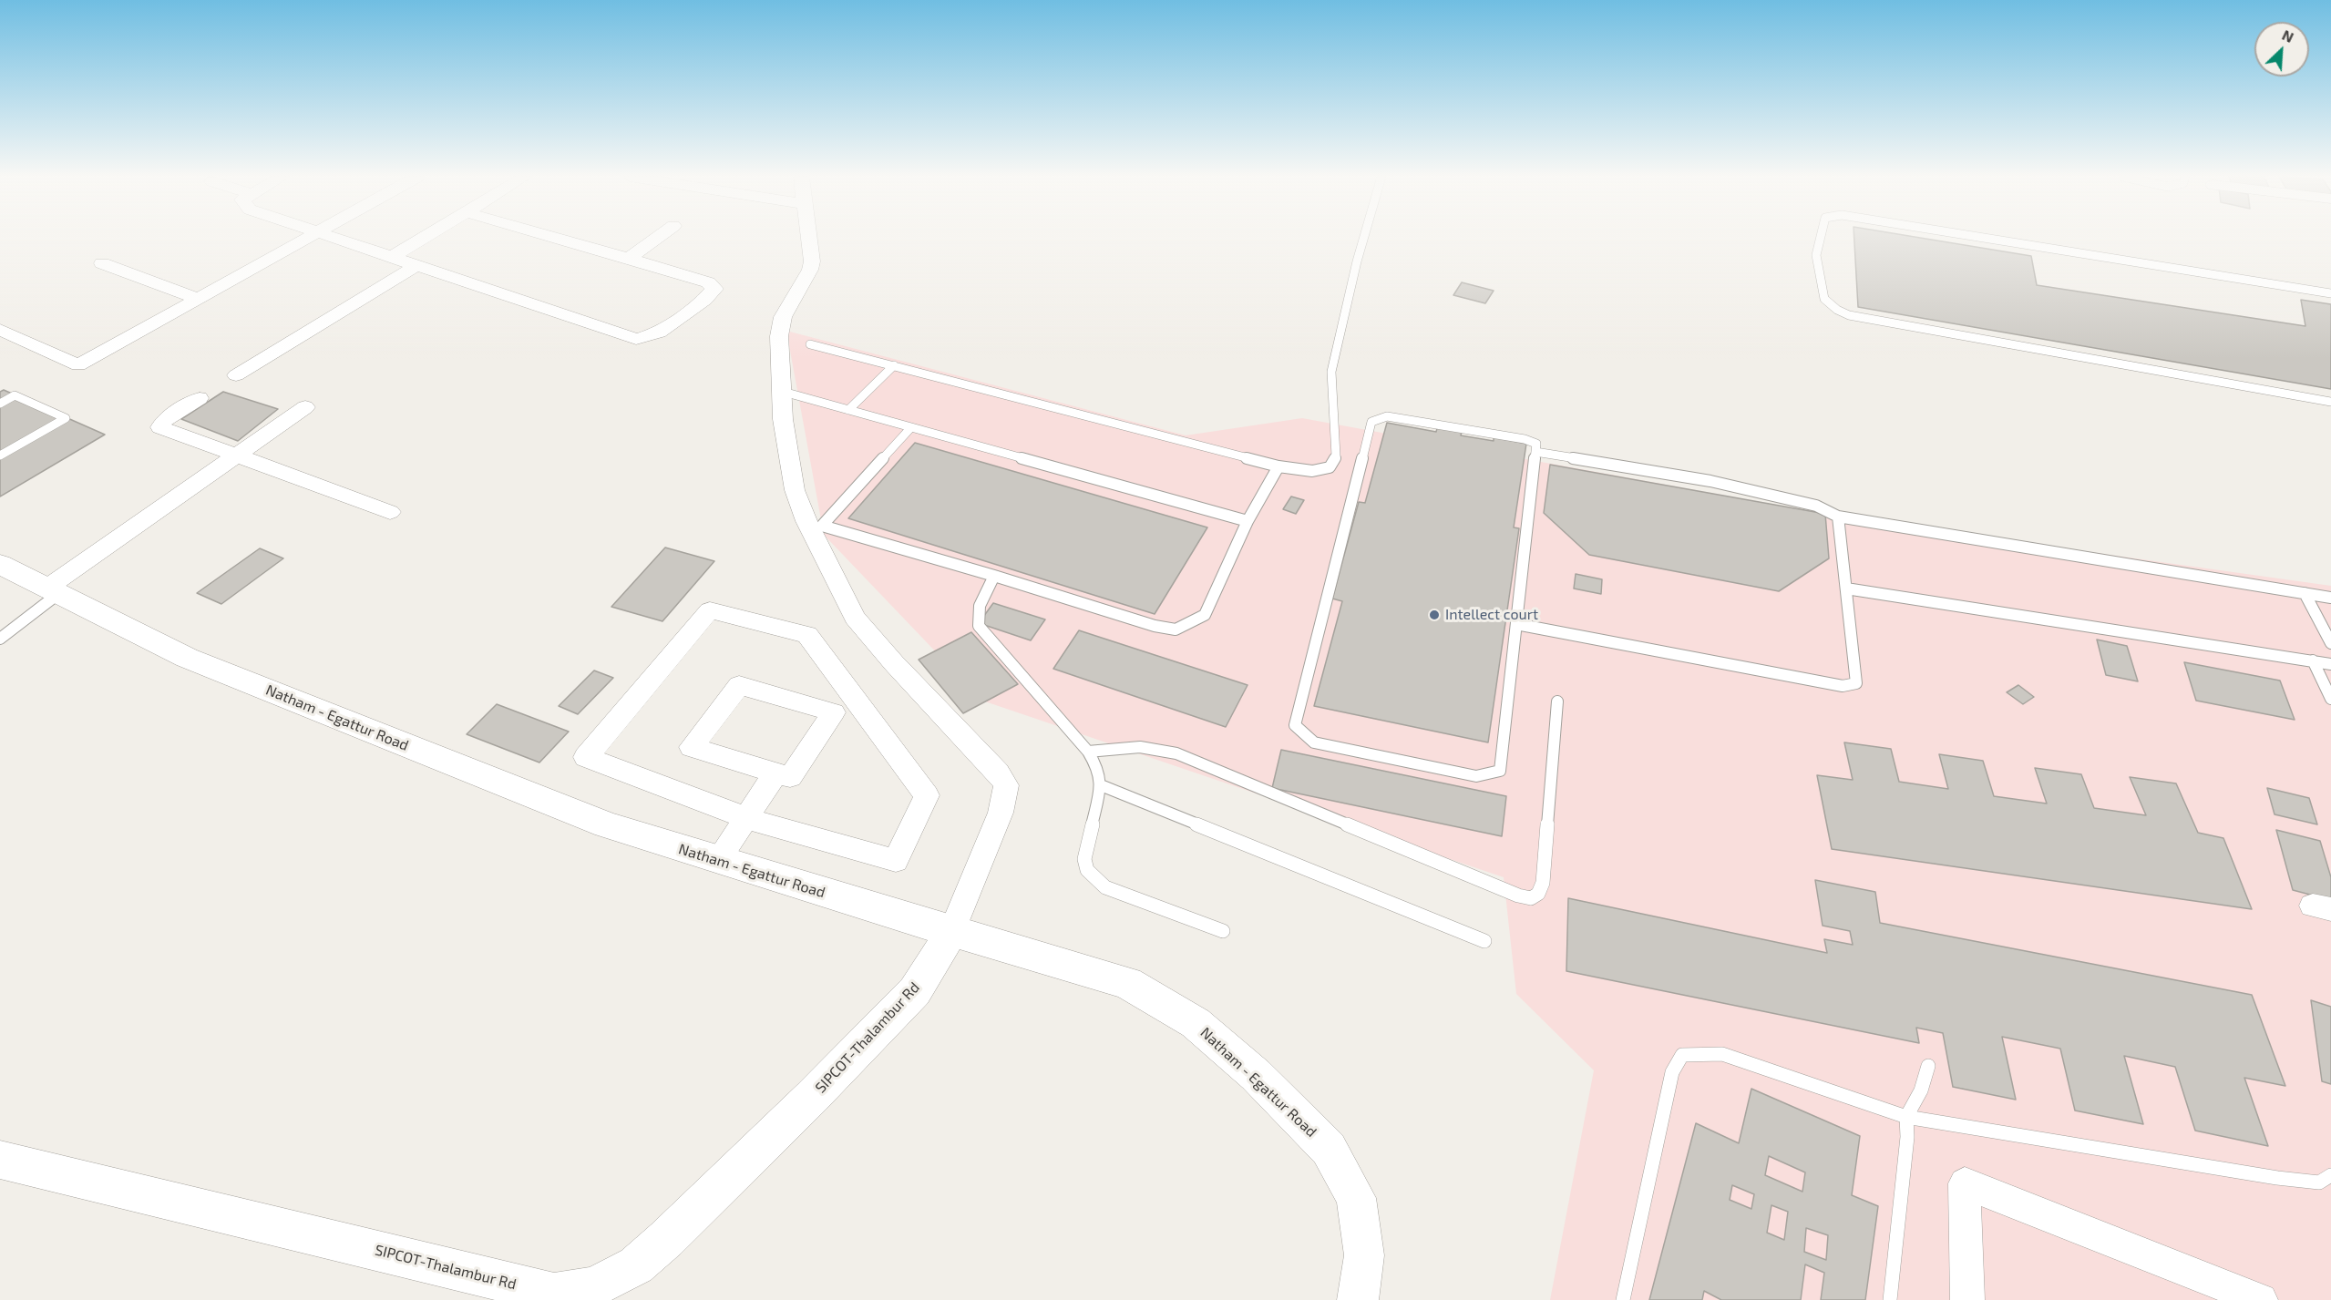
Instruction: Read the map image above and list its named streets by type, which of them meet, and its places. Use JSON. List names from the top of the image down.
{
  "streets": {
    "street": ["Natham - Egattur Road", "SIPCOT-Thalambur Rd"]
  },
  "crossings": [
    ["Natham - Egattur Road", "SIPCOT-Thalambur Rd"]
  ],
  "places": ["Intellect court"],
  "north": "top right"
}
